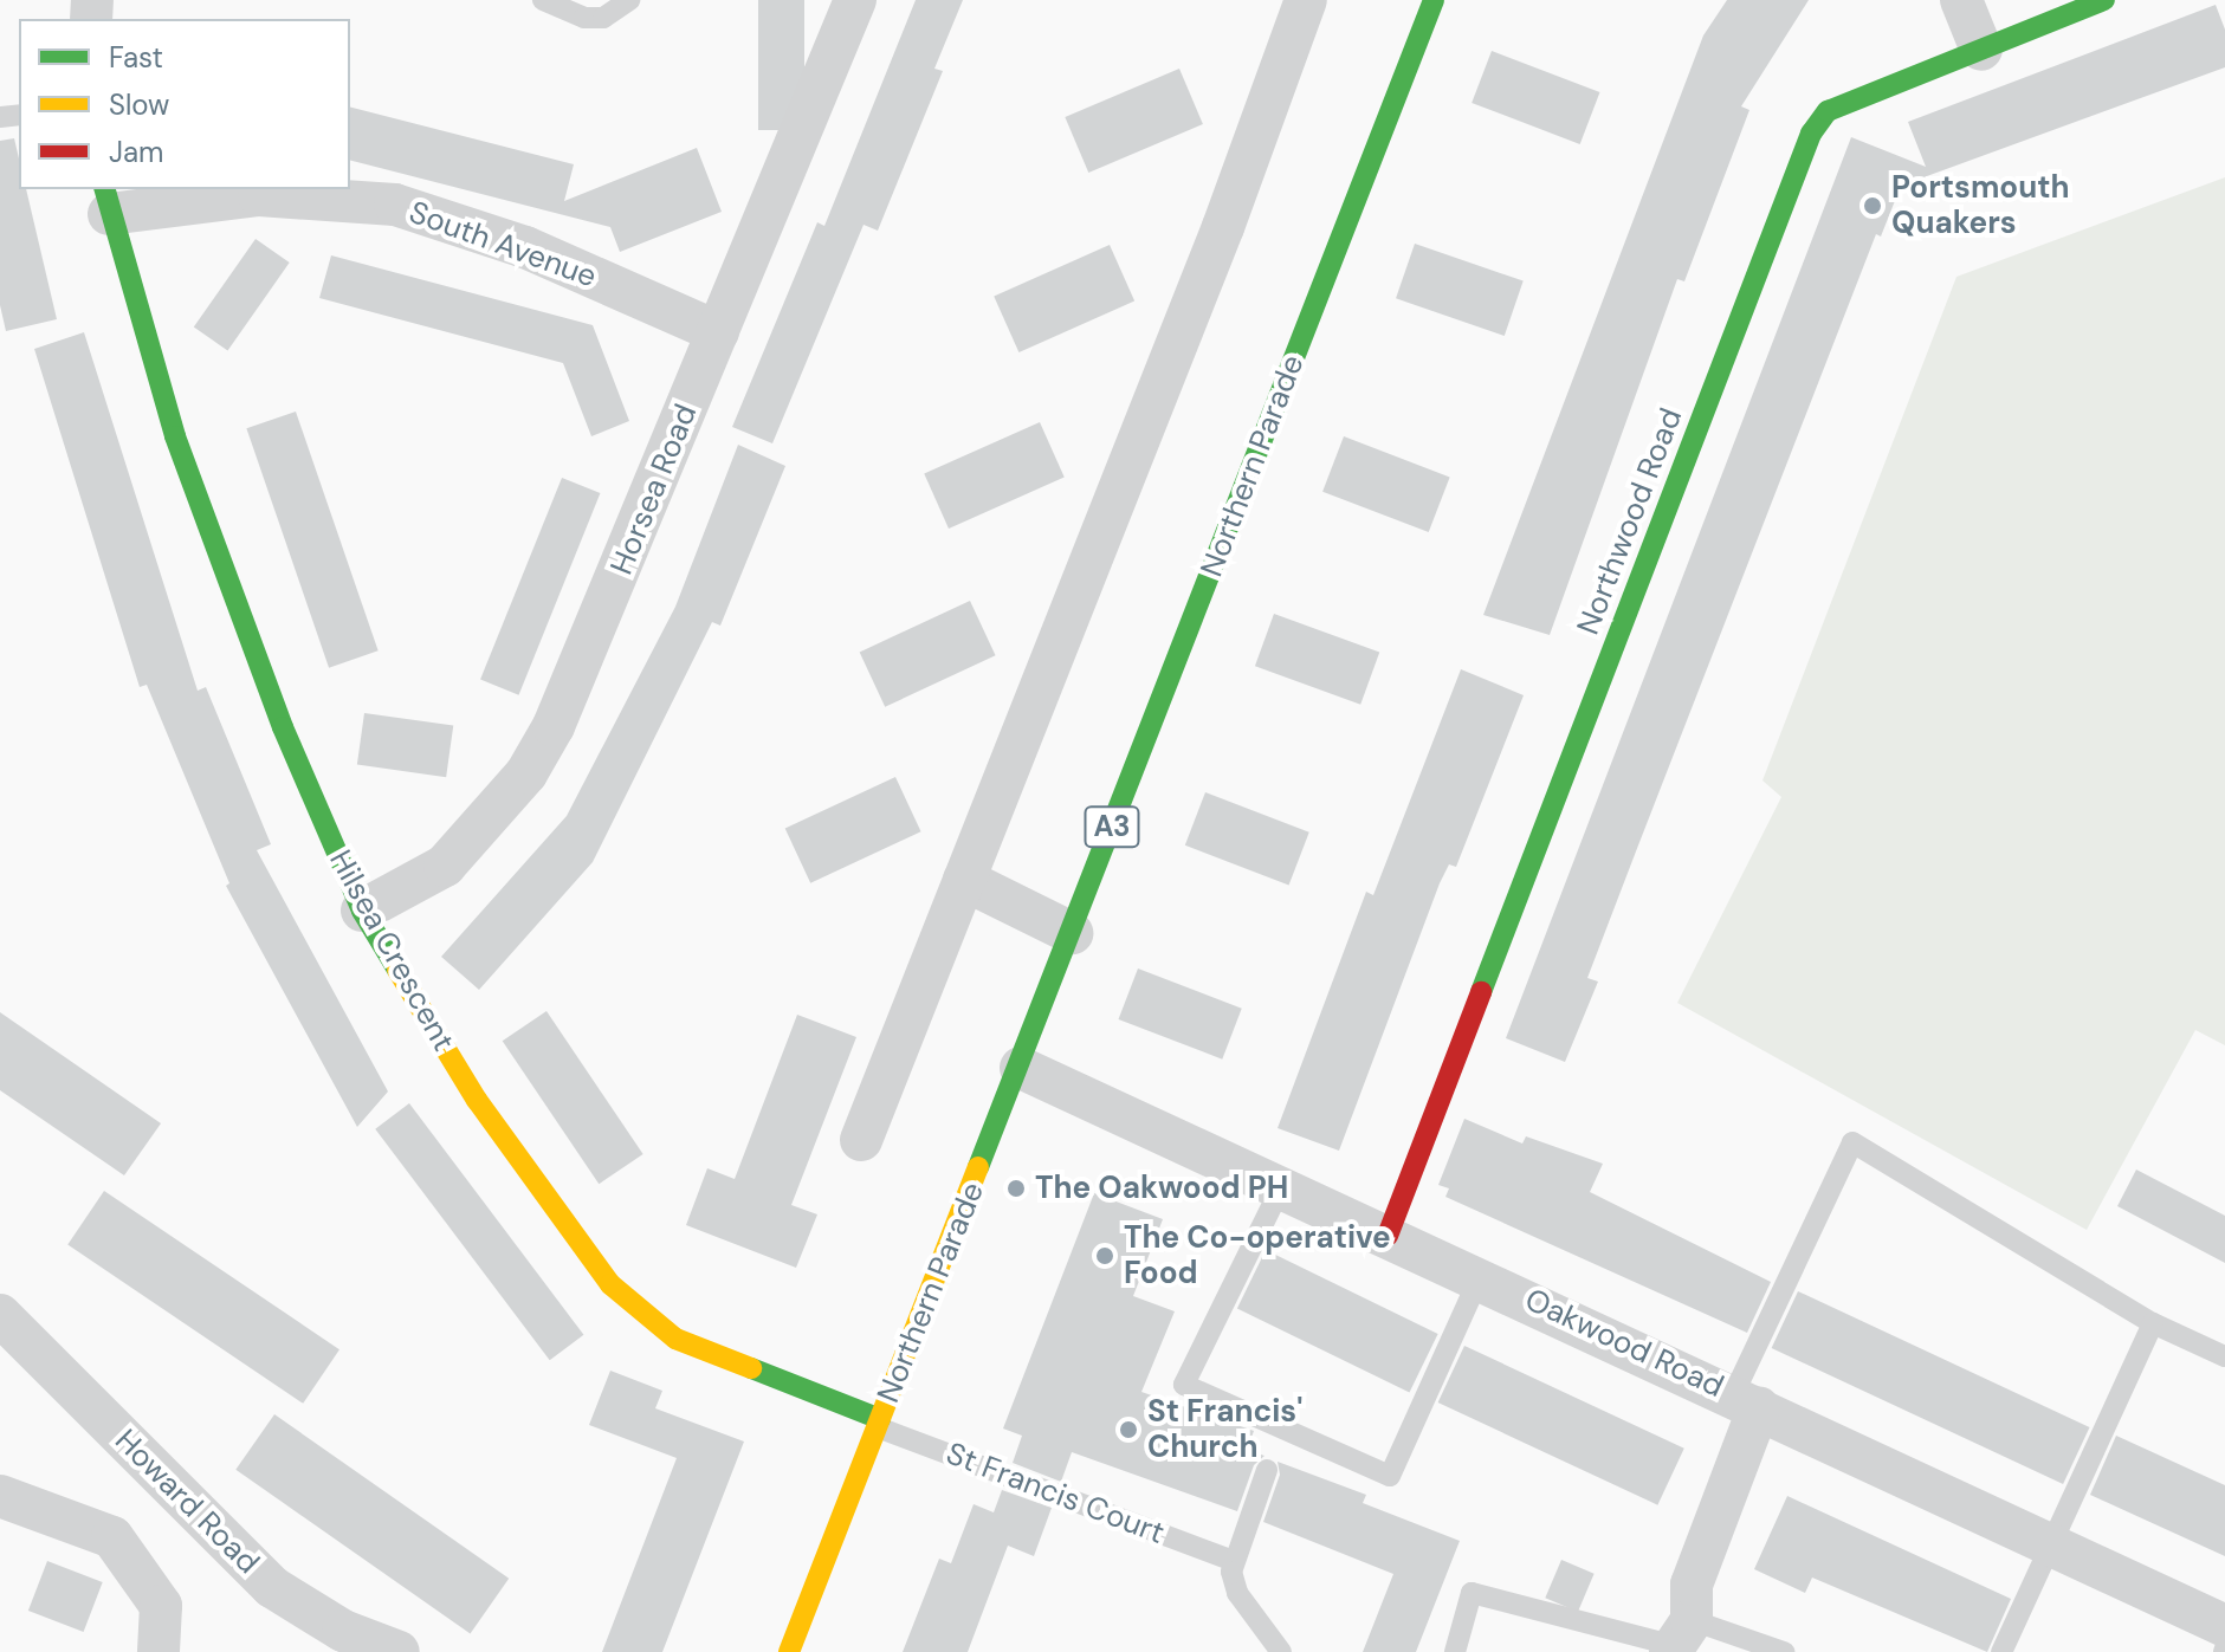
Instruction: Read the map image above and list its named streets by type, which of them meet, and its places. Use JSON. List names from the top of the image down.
{
  "streets": {
    "street": [
      "South Avenue",
      "Northern Parade",
      "Horsea Road",
      "Northwood Road",
      "A3",
      "Hilsea Crescent",
      "Oakwood Road",
      "Howard Road"
    ],
    "lane": ["St Francis Court"]
  },
  "crossings": [
    ["South Avenue", "Horsea Road"],
    ["South Avenue", "Hilsea Crescent"],
    ["Northern Parade", "Hilsea Crescent"],
    ["Northern Parade", "Oakwood Road"],
    ["Northern Parade", "St Francis Court"],
    ["Horsea Road", "Hilsea Crescent"],
    ["Northwood Road", "Oakwood Road"],
    ["Hilsea Crescent", "St Francis Court"]
  ],
  "places": [
    "Portsmouth Quakers",
    "The Oakwood PH",
    "The Co-operative Food",
    "St Francis' Church"
  ],
  "legend": ["Fast", "Slow", "Jam"]
}
